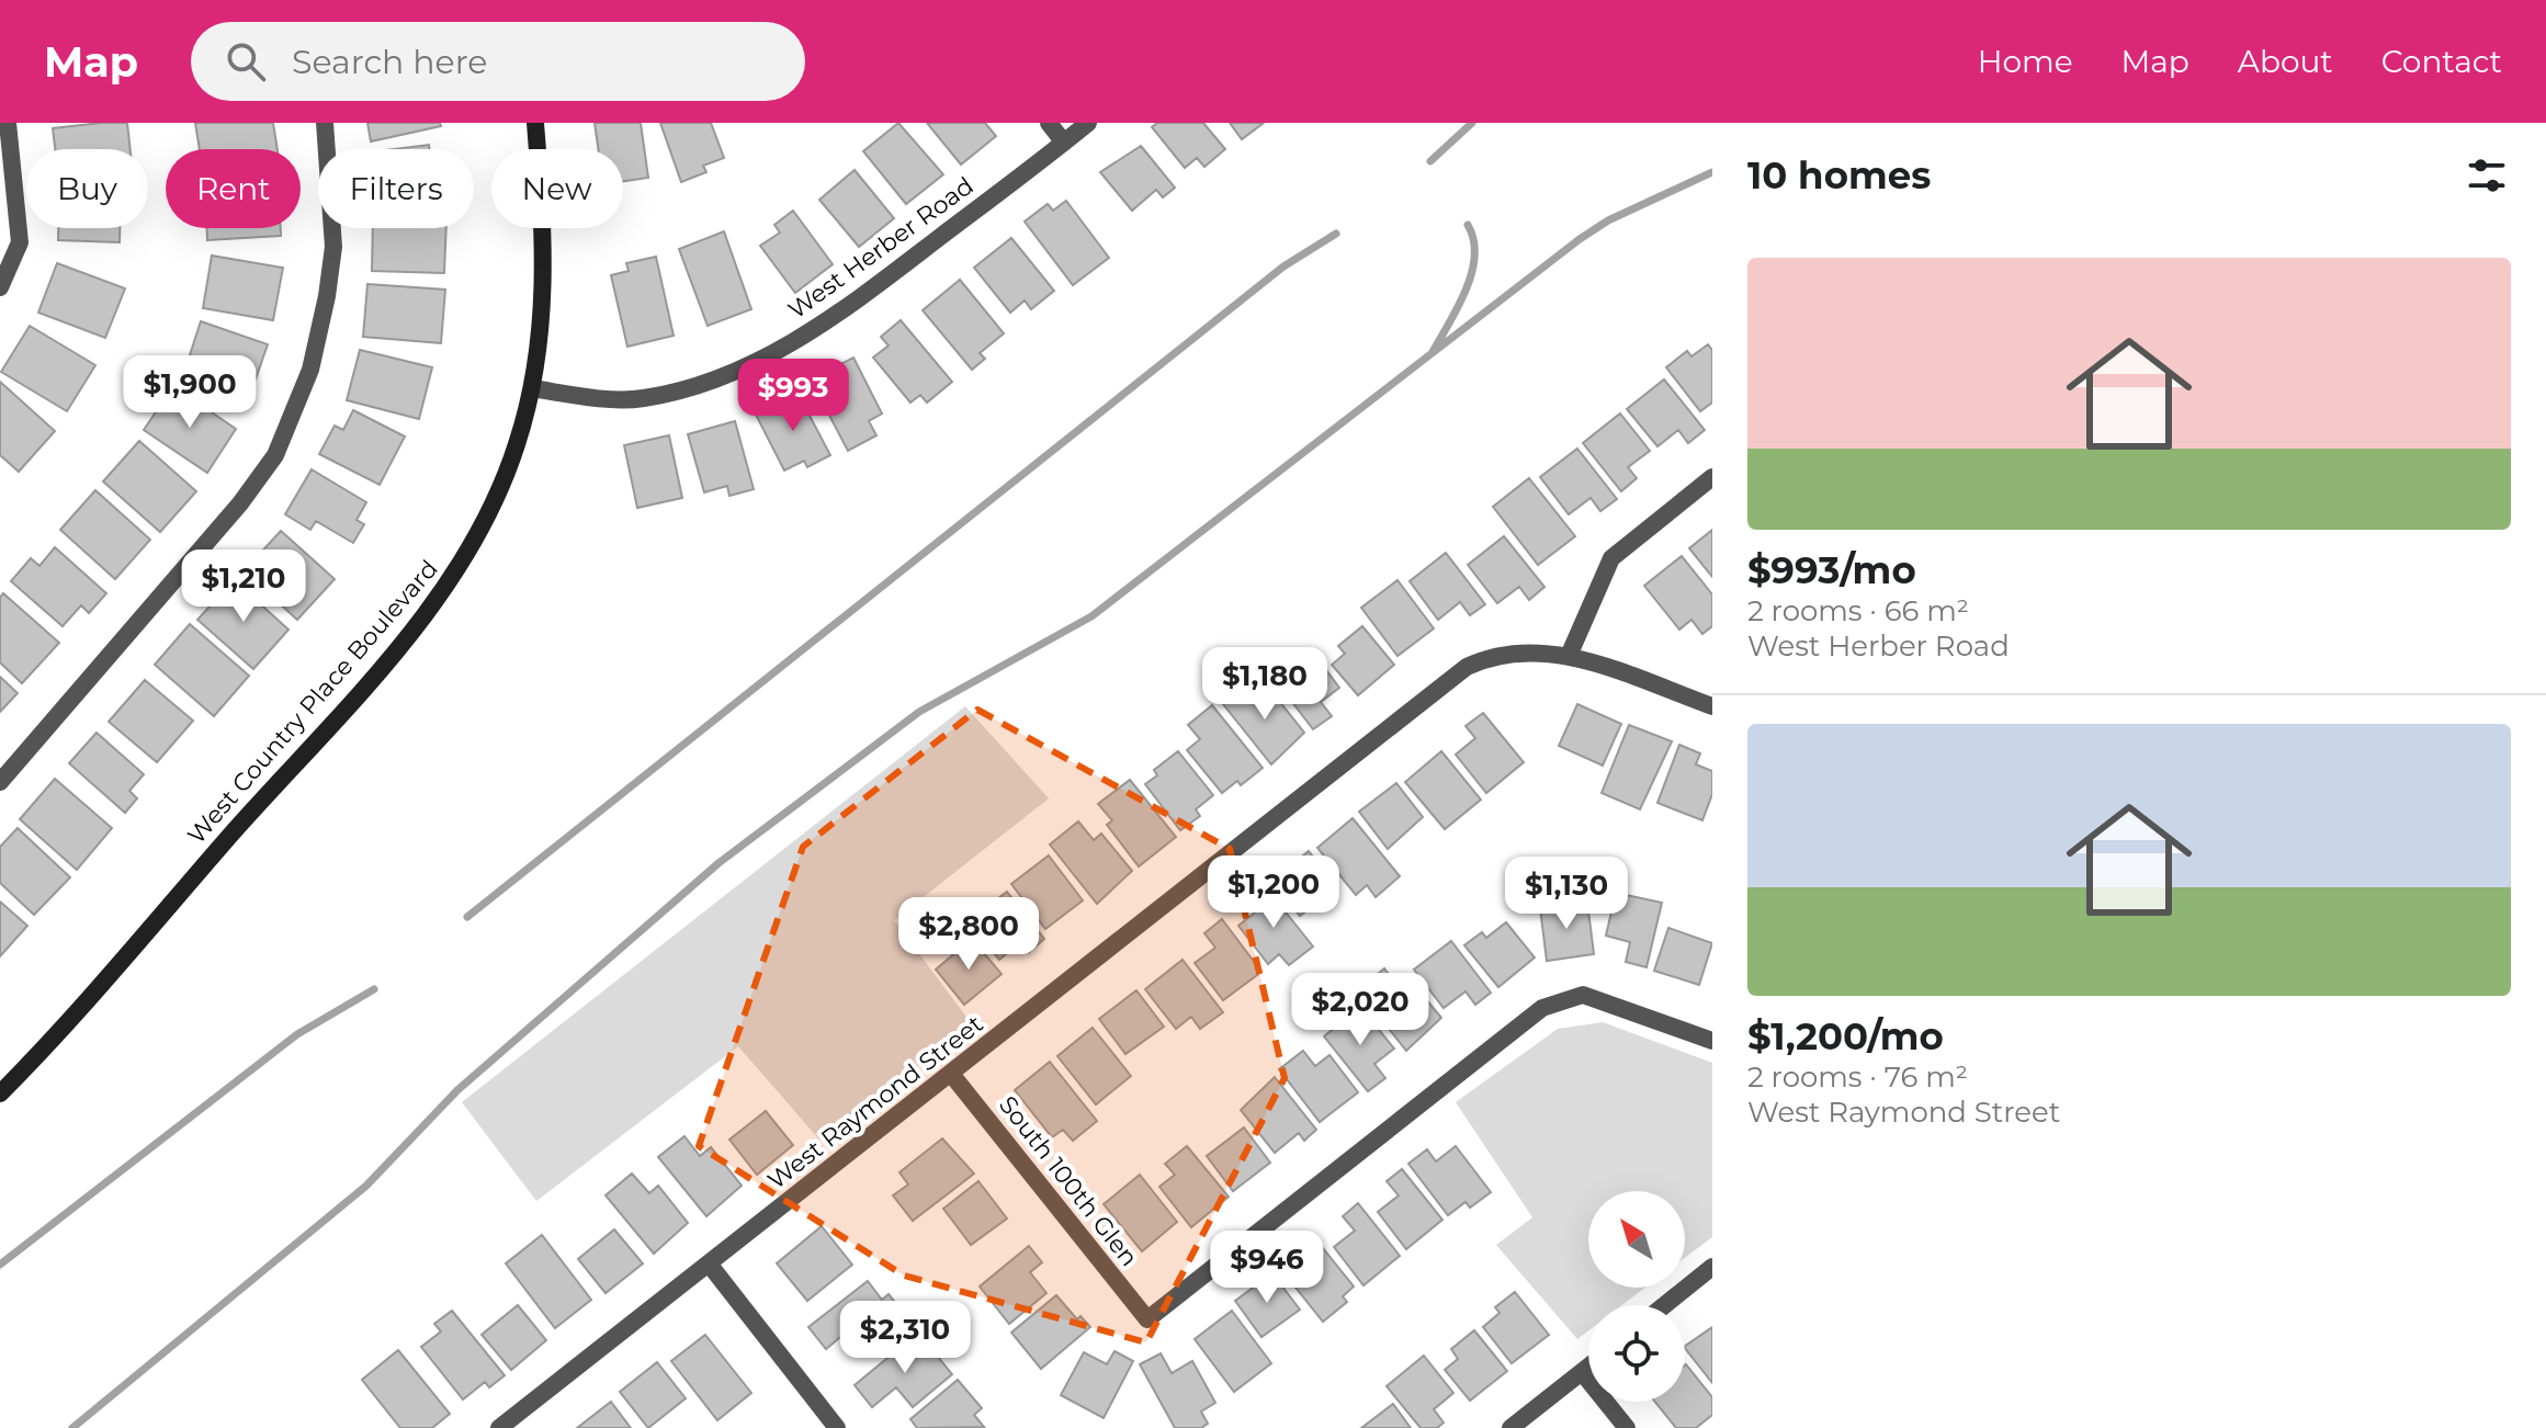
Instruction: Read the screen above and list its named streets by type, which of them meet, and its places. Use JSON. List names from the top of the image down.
{
  "streets": {
    "street": [
      "West Herber Road",
      "West Country Place Boulevard",
      "West Raymond Street",
      "South 100th Glen"
    ]
  },
  "crossings": [
    ["West Herber Road", "West Country Place Boulevard"],
    ["West Raymond Street", "South 100th Glen"]
  ],
  "north": "top left",
  "page": {
    "header": "Map",
    "search": "Search here",
    "nav": [
      "Home",
      "Map",
      "About",
      "Contact"
    ],
    "heading": "10 homes",
    "chip": [
      "Buy",
      "Rent",
      "Filters",
      "New"
    ],
    "list": [
      {
        "name": "$993/mo",
        "note": "2 rooms · 66 m² · West Herber Road"
      },
      {
        "name": "$1,200/mo",
        "note": "2 rooms · 76 m² · West Raymond Street"
      }
    ],
    "price": [
      "$1,900",
      "$993",
      "$1,210",
      "$1,180",
      "$1,200",
      "$1,130",
      "$2,800",
      "$2,020",
      "$946",
      "$2,310"
    ]
  }
}
